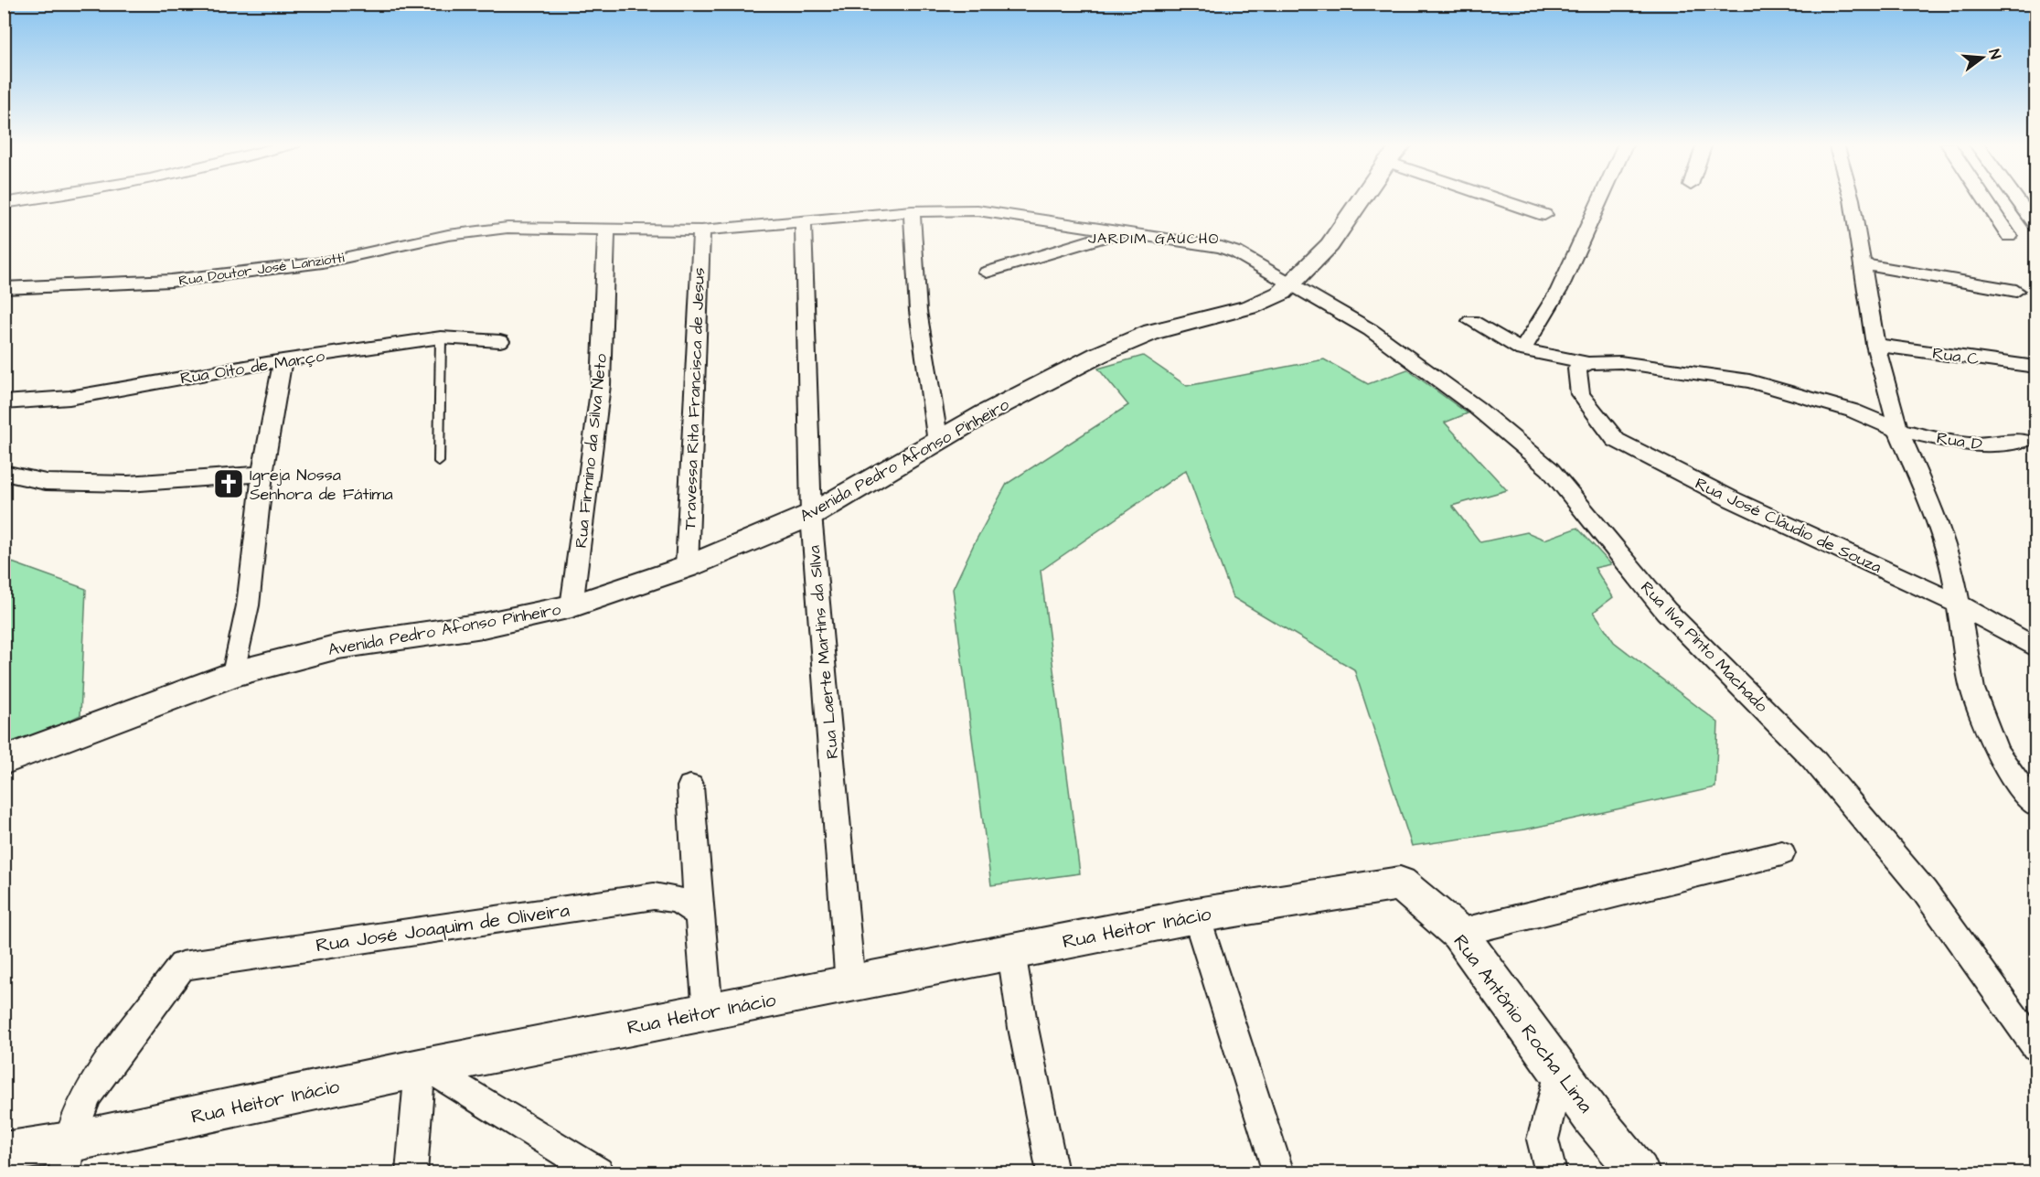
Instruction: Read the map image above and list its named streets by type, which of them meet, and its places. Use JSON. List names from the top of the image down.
{
  "streets": {
    "street": [
      "Rua Doutor José Lanziotti",
      "Rua C",
      "Rua Oito de Março",
      "Travessa Rita Francisca de Jesus",
      "Rua D",
      "Rua Firmino da Silva Neto",
      "Avenida Pedro Afonso Pinheiro",
      "Rua José Cláudio de Souza",
      "Rua Ilva Pinto Machado",
      "Rua Laerte Martins da SIlva",
      "Rua José Joaquim de Oliveira",
      "Rua Heitor Inácio",
      "Rua Antônio Rocha Lima"
    ]
  },
  "crossings": [
    ["Rua Doutor José Lanziotti", "Travessa Rita Francisca de Jesus"],
    ["Rua Doutor José Lanziotti", "Rua Firmino da Silva Neto"],
    ["Rua Doutor José Lanziotti", "Avenida Pedro Afonso Pinheiro"],
    ["Rua Doutor José Lanziotti", "Rua Ilva Pinto Machado"],
    ["Rua Doutor José Lanziotti", "Rua Laerte Martins da SIlva"],
    ["Travessa Rita Francisca de Jesus", "Avenida Pedro Afonso Pinheiro"],
    ["Rua D", "Rua José Cláudio de Souza"],
    ["Rua Firmino da Silva Neto", "Avenida Pedro Afonso Pinheiro"],
    ["Avenida Pedro Afonso Pinheiro", "Rua Ilva Pinto Machado"],
    ["Avenida Pedro Afonso Pinheiro", "Rua Laerte Martins da SIlva"],
    ["Rua Laerte Martins da SIlva", "Rua Heitor Inácio"],
    ["Rua José Joaquim de Oliveira", "Rua Heitor Inácio"],
    ["Rua Heitor Inácio", "Rua Antônio Rocha Lima"]
  ],
  "districts": ["JARDIM GAÚCHO"],
  "places": {
    "church": ["Igreja Nossa Senhora de Fátima"]
  },
  "north": "right"
}
